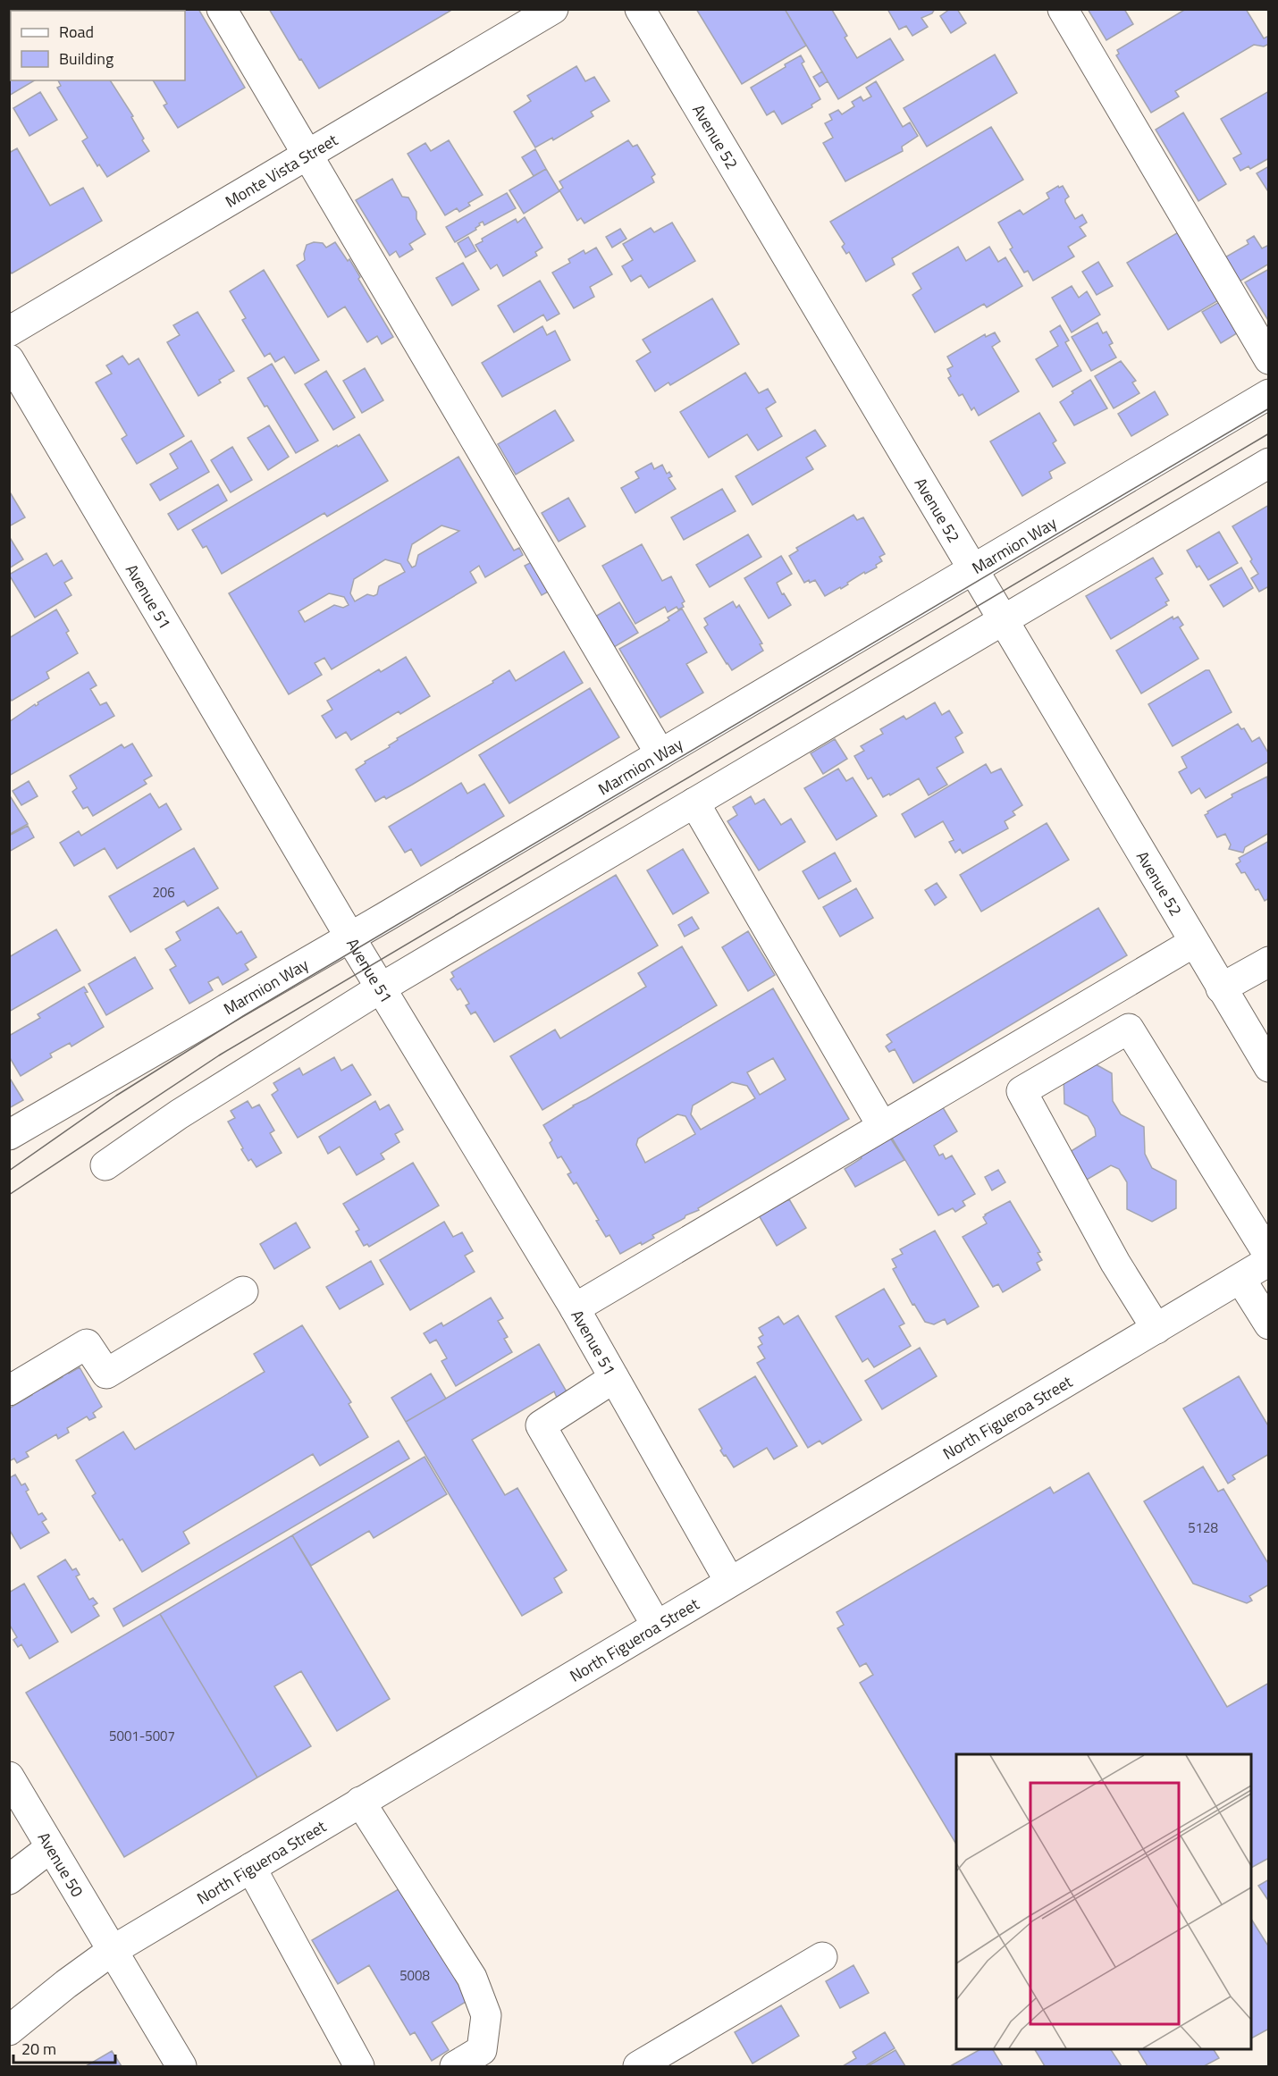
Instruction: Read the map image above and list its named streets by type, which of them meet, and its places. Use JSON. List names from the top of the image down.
{
  "streets": {
    "street": [
      "Avenue 52",
      "Monte Vista Street",
      "Marmion Way",
      "Avenue 51",
      "North Figueroa Street",
      "Avenue 50"
    ]
  },
  "crossings": [
    ["Avenue 52", "Marmion Way"],
    ["Marmion Way", "Avenue 51"],
    ["Avenue 51", "North Figueroa Street"],
    ["North Figueroa Street", "Avenue 50"]
  ],
  "house_numbers": [
    "206",
    "5128",
    "5001-5007",
    "5008"
  ],
  "legend": ["Road", "Building"],
  "scale_bar": "20 m"
}
